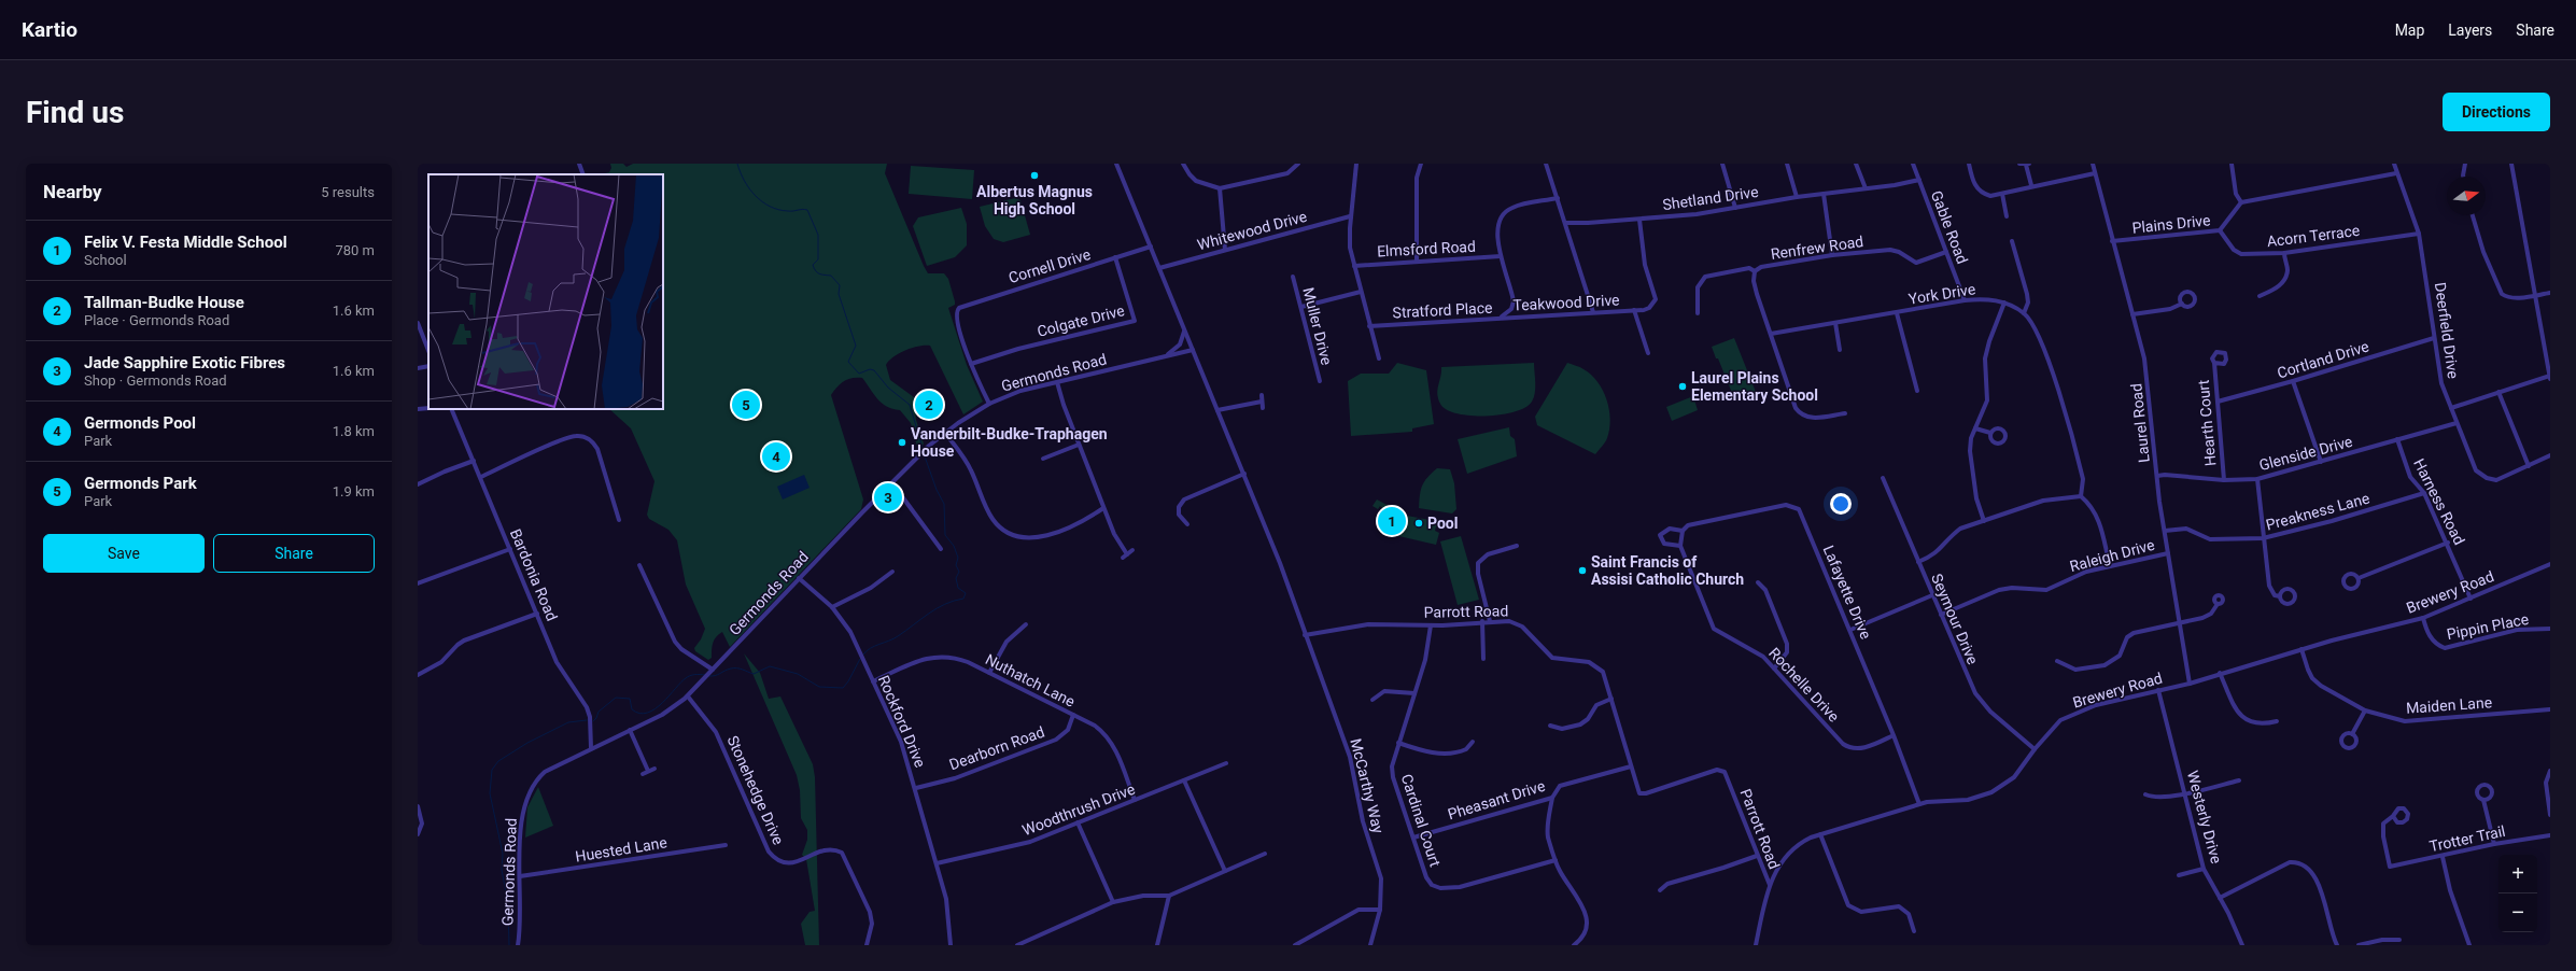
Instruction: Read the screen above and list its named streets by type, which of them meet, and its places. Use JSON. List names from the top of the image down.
{
  "streets": {
    "street": [
      "Shetland Drive",
      "Plains Drive",
      "Gable Road",
      "Whitewood Drive",
      "Acorn Terrace",
      "Renfrew Road",
      "Elmsford Road",
      "Cornell Drive",
      "York Drive",
      "Teakwood Drive",
      "Stratford Place",
      "Colgate Drive",
      "Muller Drive",
      "Deerfield Drive",
      "Cortland Drive",
      "Germonds Road",
      "Laurel Road",
      "Hearth Court",
      "Glenside Drive",
      "Harness Road",
      "Preakness Lane",
      "Raleigh Drive",
      "Bardonia Road",
      "Lafayette Drive",
      "Brewery Road",
      "Parrott Road",
      "Seymour Drive",
      "Pippin Place",
      "Nuthatch Lane",
      "Rochelle Drive",
      "Maiden Lane",
      "Rockford Drive",
      "Dearborn Road",
      "McCarthy Way",
      "Stonehedge Drive",
      "Pheasant Drive",
      "Woodthrush Drive",
      "Westerly Drive",
      "Cardinal Court",
      "Trotter Trail",
      "Huested Lane"
    ]
  },
  "crossings": [
    ["Shetland Drive", "Gable Road"],
    ["Shetland Drive", "Teakwood Drive"],
    ["Plains Drive", "Acorn Terrace"],
    ["Plains Drive", "Laurel Road"],
    ["Gable Road", "Renfrew Road"],
    ["Gable Road", "York Drive"],
    ["Acorn Terrace", "Deerfield Drive"],
    ["Renfrew Road", "York Drive"],
    ["Elmsford Road", "Stratford Place"],
    ["Cornell Drive", "Colgate Drive"],
    ["Teakwood Drive", "Stratford Place"],
    ["Deerfield Drive", "Cortland Drive"],
    ["Deerfield Drive", "Glenside Drive"],
    ["Cortland Drive", "Hearth Court"],
    ["Germonds Road", "Bardonia Road"],
    ["Germonds Road", "Rockford Drive"],
    ["Germonds Road", "Stonehedge Drive"],
    ["Germonds Road", "Huested Lane"],
    ["Laurel Road", "Glenside Drive"],
    ["Laurel Road", "Preakness Lane"],
    ["Laurel Road", "Raleigh Drive"],
    ["Laurel Road", "Brewery Road"],
    ["Hearth Court", "Glenside Drive"],
    ["Glenside Drive", "Harness Road"],
    ["Harness Road", "Preakness Lane"],
    ["Harness Road", "Brewery Road"],
    ["Raleigh Drive", "Seymour Drive"],
    ["Lafayette Drive", "Brewery Road"],
    ["Lafayette Drive", "Rochelle Drive"],
    ["Brewery Road", "Parrott Road"],
    ["Brewery Road", "Seymour Drive"],
    ["Brewery Road", "Pippin Place"],
    ["Brewery Road", "Maiden Lane"],
    ["Brewery Road", "Westerly Drive"],
    ["Parrott Road", "McCarthy Way"],
    ["Parrott Road", "Pheasant Drive"],
    ["Parrott Road", "Cardinal Court"],
    ["Nuthatch Lane", "Rockford Drive"],
    ["Nuthatch Lane", "Dearborn Road"],
    ["Nuthatch Lane", "Woodthrush Drive"],
    ["Rockford Drive", "Dearborn Road"],
    ["Rockford Drive", "Woodthrush Drive"],
    ["Pheasant Drive", "Cardinal Court"]
  ],
  "places": [
    "Albertus Magnus High School",
    "Laurel Plains Elementary School",
    "Vanderbilt-Budke-Traphagen House",
    "Pool",
    "Saint Francis of Assisi Catholic Church"
  ],
  "north": "right",
  "page": {
    "header": "Kartio",
    "nav": ["Map", "Layers", "Share"],
    "buttons": [
      "Directions",
      ["Save", "Share"]
    ],
    "title": "Find us",
    "heading": ["Nearby", "5 results"],
    "list": [
      {
        "mark": "1",
        "name": "Felix V. Festa Middle School",
        "note": "School",
        "value": "780 m"
      },
      {
        "mark": "2",
        "name": "Tallman-Budke House",
        "note": "Place · Germonds Road",
        "value": "1.6 km"
      },
      {
        "mark": "3",
        "name": "Jade Sapphire Exotic Fibres",
        "note": "Shop · Germonds Road",
        "value": "1.6 km"
      },
      {
        "mark": "4",
        "name": "Germonds Pool",
        "note": "Park",
        "value": "1.8 km"
      },
      {
        "mark": "5",
        "name": "Germonds Park",
        "note": "Park",
        "value": "1.9 km"
      }
    ],
    "pins": [
      "2",
      "5",
      "4",
      "3",
      "1"
    ],
    "map_buttons": ["+", "−"]
  }
}
